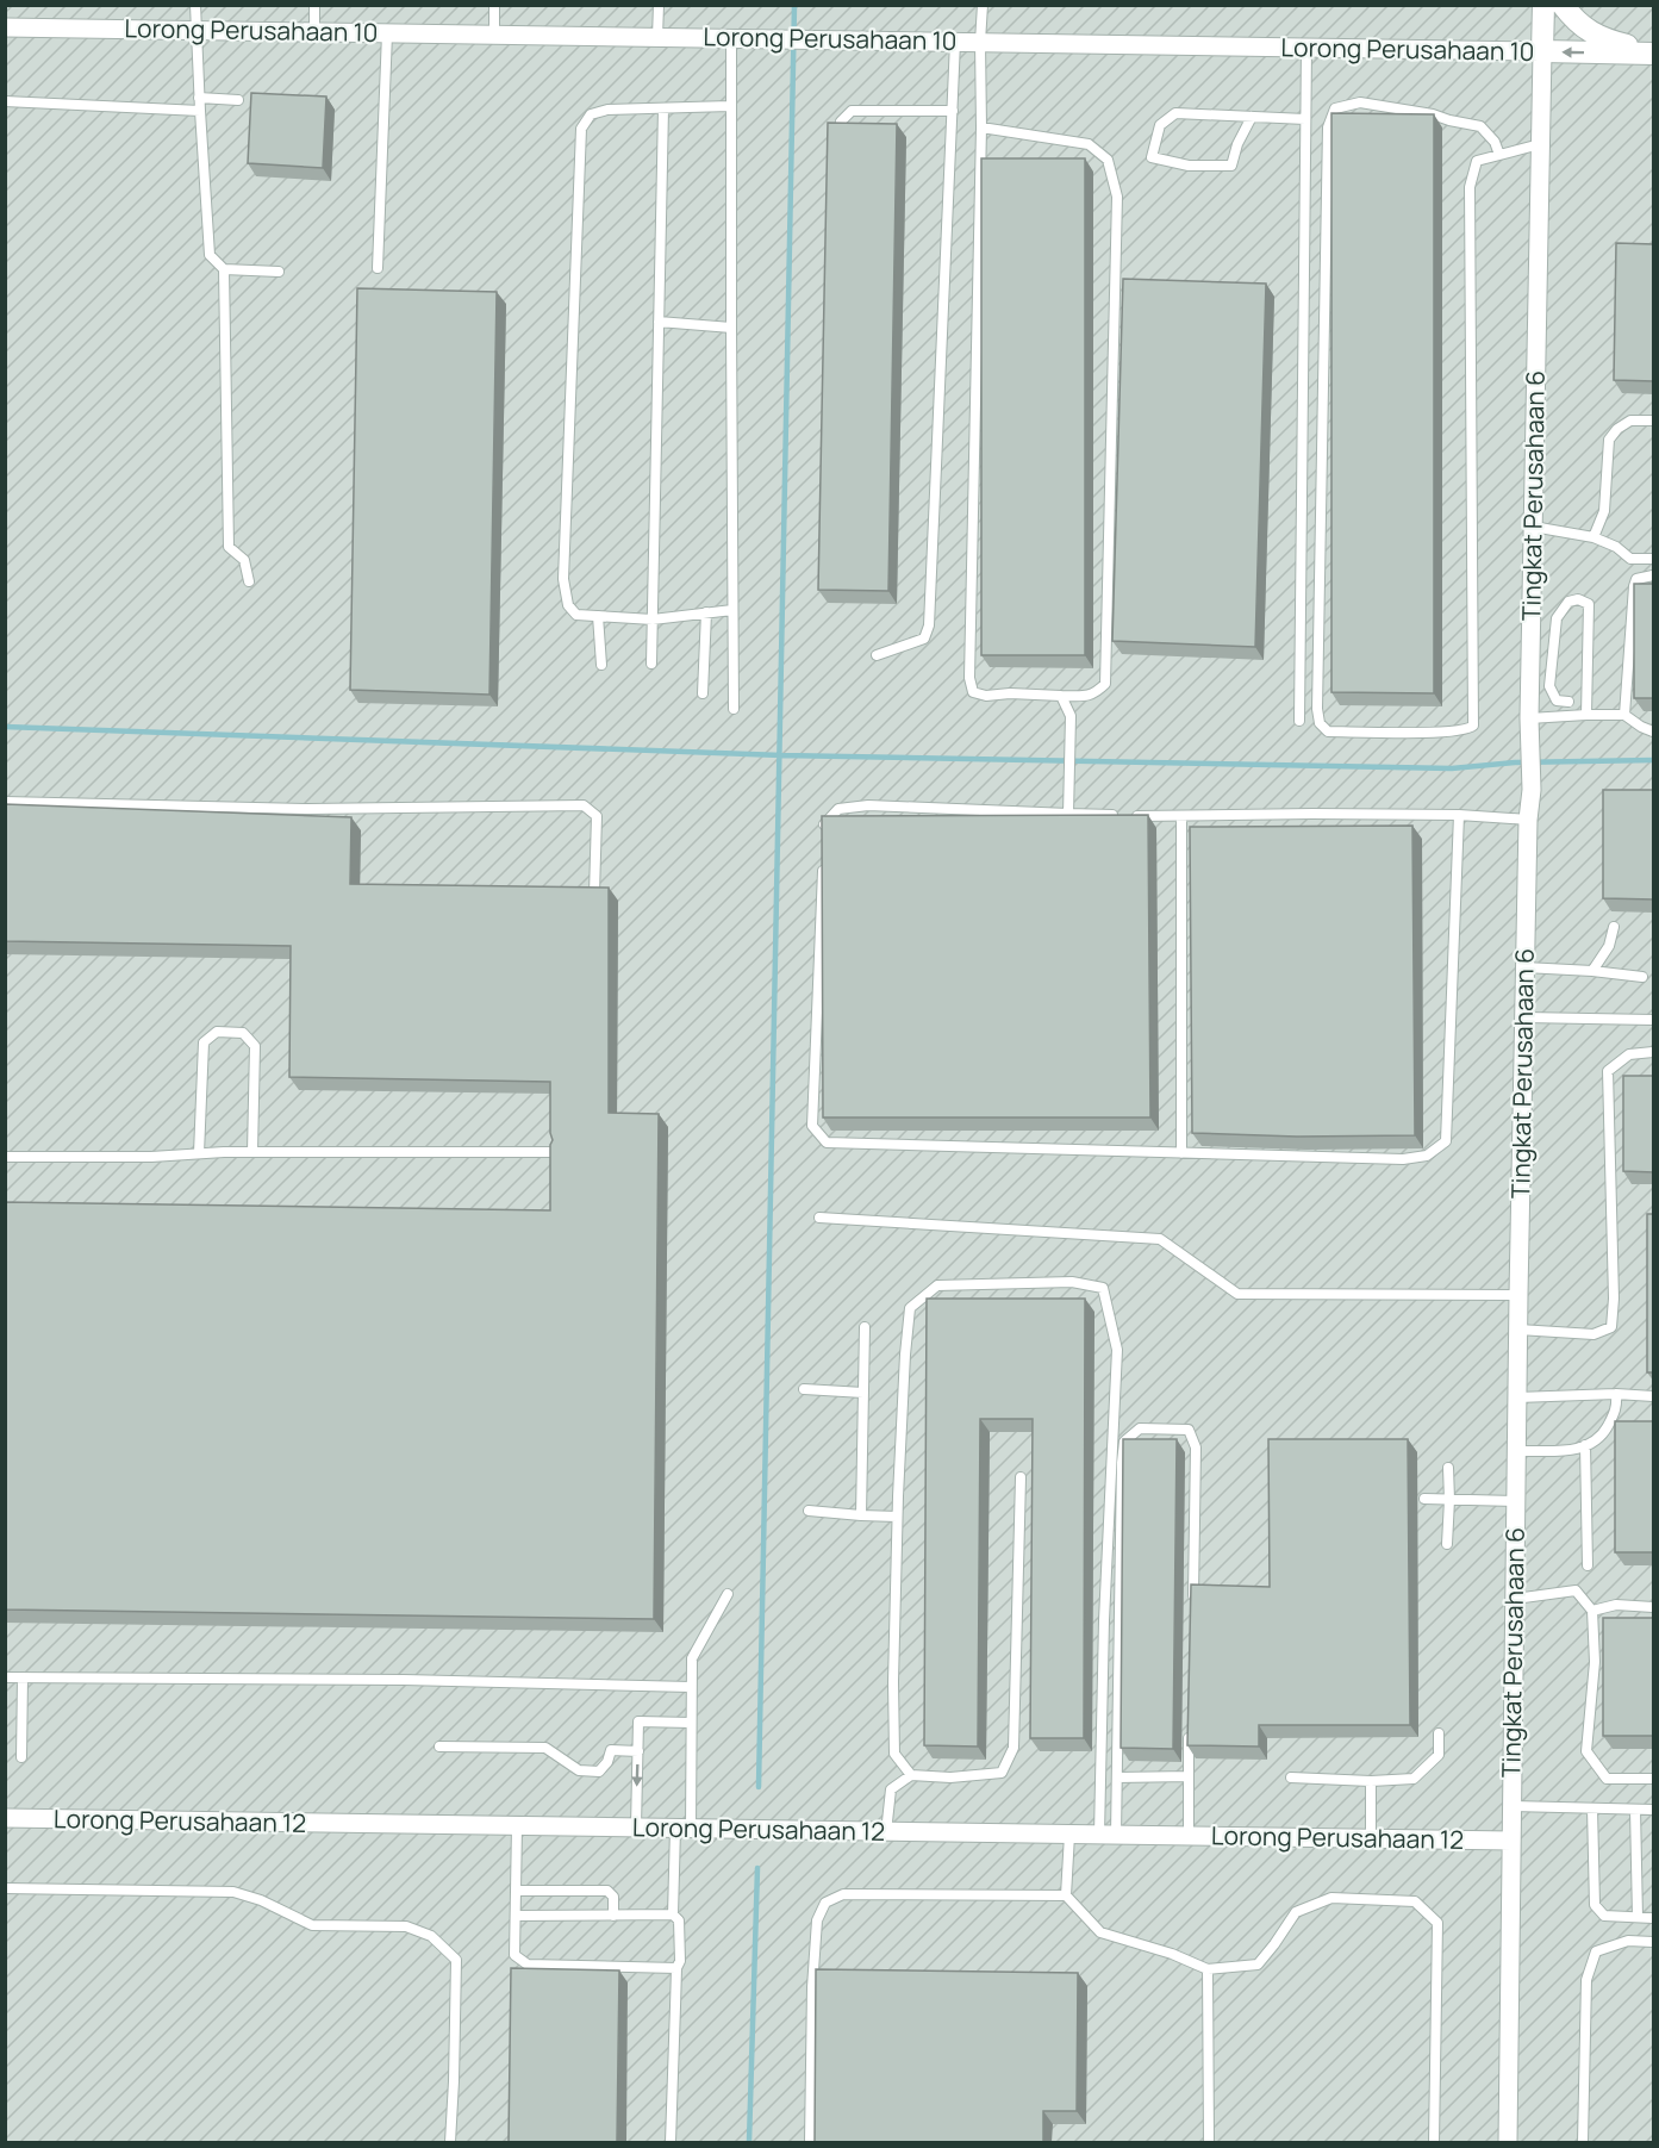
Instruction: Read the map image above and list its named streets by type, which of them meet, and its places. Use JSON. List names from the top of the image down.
{
  "streets": {
    "street": ["Lorong Perusahaan 10", "Tingkat Perusahaan 6", "Lorong Perusahaan 12"]
  },
  "crossings": [
    ["Lorong Perusahaan 10", "Tingkat Perusahaan 6"],
    ["Tingkat Perusahaan 6", "Lorong Perusahaan 12"]
  ]
}
